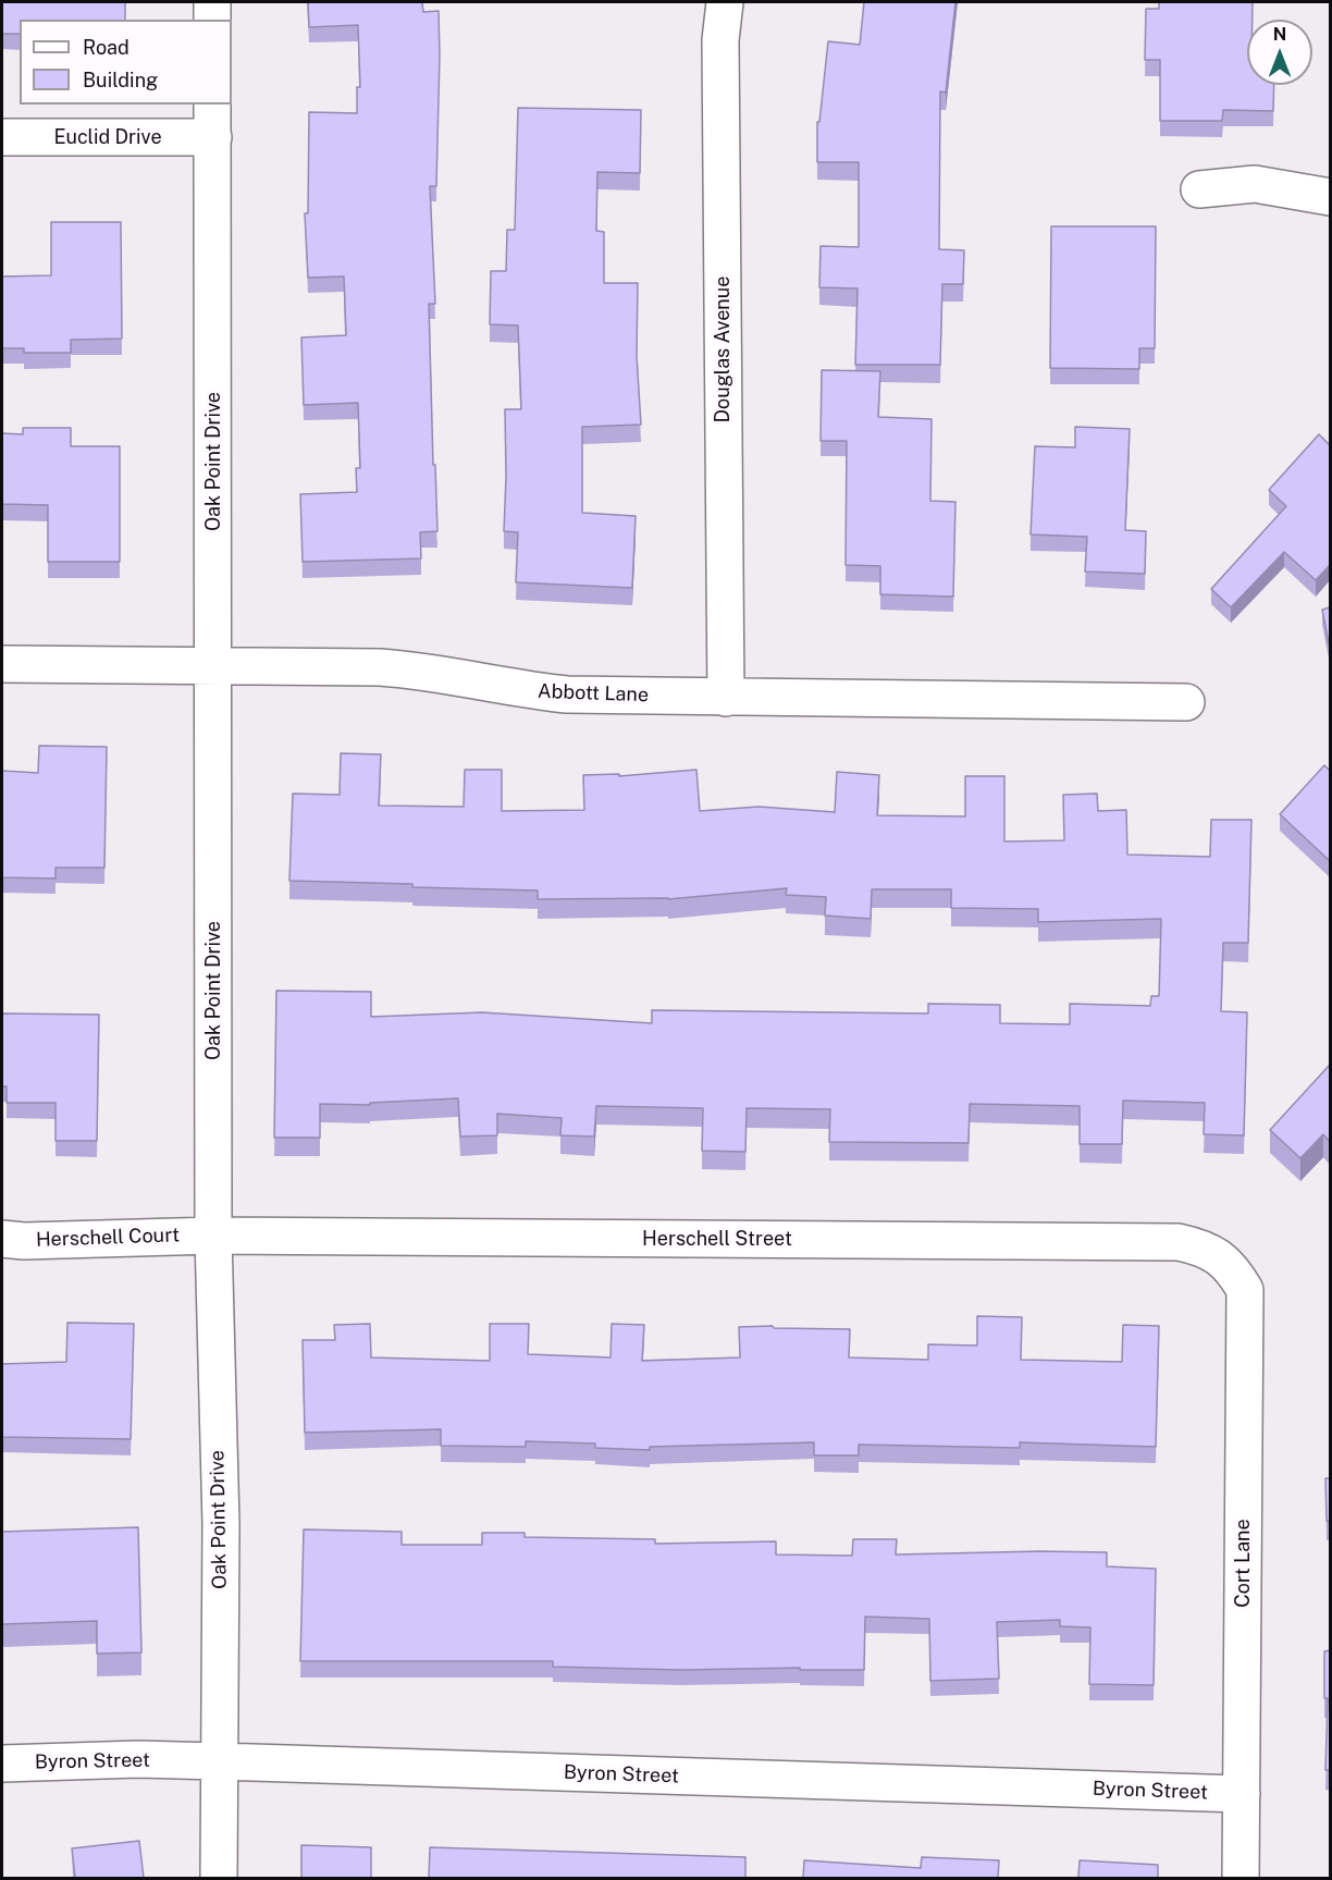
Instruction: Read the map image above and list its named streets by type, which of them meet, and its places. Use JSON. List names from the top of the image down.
{
  "streets": {
    "street": [
      "Euclid Drive",
      "Douglas Avenue",
      "Oak Point Drive",
      "Abbott Lane",
      "Herschell Court",
      "Herschell Street",
      "Cort Lane",
      "Byron Street"
    ]
  },
  "crossings": [
    ["Euclid Drive", "Oak Point Drive"],
    ["Douglas Avenue", "Abbott Lane"],
    ["Oak Point Drive", "Abbott Lane"],
    ["Oak Point Drive", "Herschell Court"],
    ["Oak Point Drive", "Herschell Street"],
    ["Oak Point Drive", "Byron Street"],
    ["Herschell Court", "Herschell Street"],
    ["Herschell Street", "Cort Lane"],
    ["Cort Lane", "Byron Street"]
  ],
  "legend": ["Road", "Building"],
  "north": "top"
}
